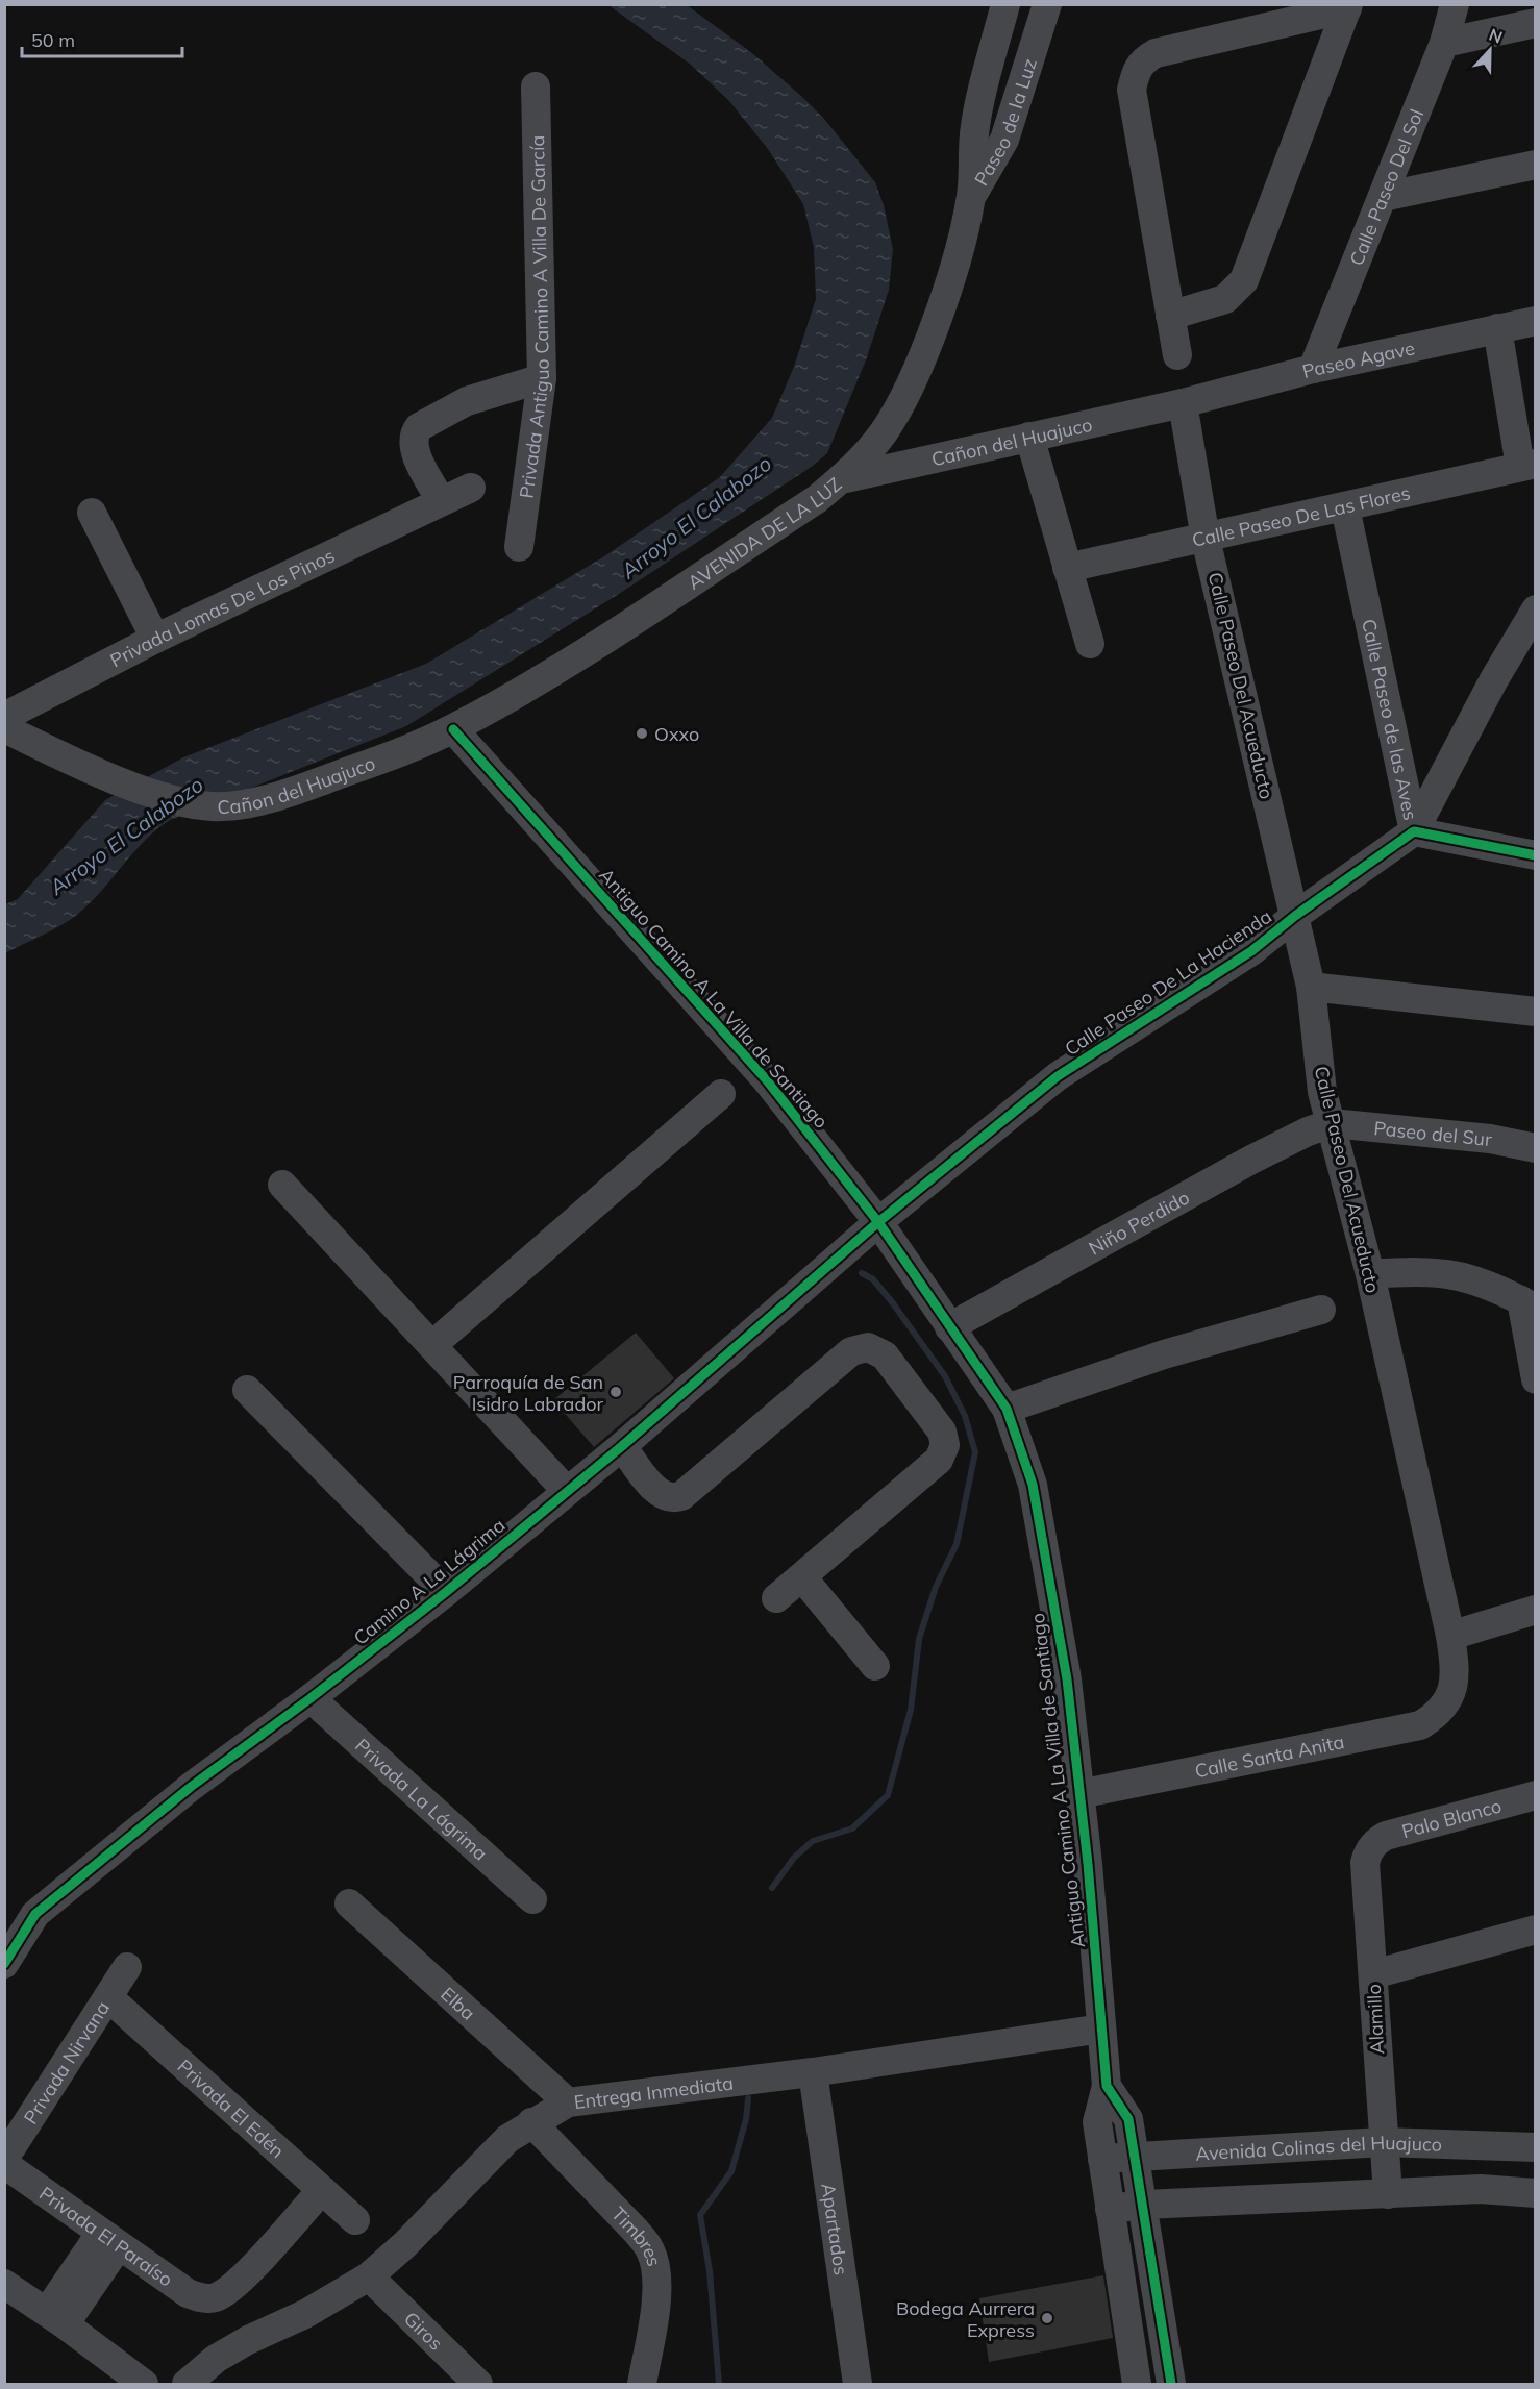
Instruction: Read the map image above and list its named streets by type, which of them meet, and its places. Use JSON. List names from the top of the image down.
{
  "streets": {
    "street": [
      "Paseo de la Luz",
      "Calle Paseo Del Sol",
      "Privada Antiguo Camino A Villa De García",
      "Paseo Agave",
      "Cañon del Huajuco",
      "Calle Paseo De Las Flores",
      "AVENIDA DE LA LUZ",
      "Privada Lomas De Los Pinos",
      "Calle Paseo Del Acueducto",
      "Calle Paseo de las Aves",
      "Calle Paseo De La Hacienda",
      "Antiguo Camino A La Villa de Santiago",
      "Paseo del Sur",
      "Niño Perdido",
      "Camino A La Lágrima",
      "Calle Santa Anita",
      "Privada La Lágrima",
      "Palo Blanco",
      "Elba",
      "Alamillo",
      "Privada Nirvana",
      "Entrega Inmediata",
      "Privada El Edén",
      "Avenida Colinas del Huajuco",
      "Apartados",
      "Privada El Paraíso",
      "Timbres",
      "Giros"
    ]
  },
  "crossings": [
    ["Paseo de la Luz", "AVENIDA DE LA LUZ"],
    ["Calle Paseo Del Sol", "Paseo Agave"],
    ["Paseo Agave", "Cañon del Huajuco"],
    ["Paseo Agave", "Calle Paseo Del Acueducto"],
    ["Cañon del Huajuco", "AVENIDA DE LA LUZ"],
    ["Cañon del Huajuco", "Calle Paseo Del Acueducto"],
    ["Calle Paseo De Las Flores", "Calle Paseo Del Acueducto"],
    ["Calle Paseo De Las Flores", "Calle Paseo de las Aves"],
    ["AVENIDA DE LA LUZ", "Antiguo Camino A La Villa de Santiago"],
    ["Calle Paseo Del Acueducto", "Calle Paseo De La Hacienda"],
    ["Calle Paseo Del Acueducto", "Paseo del Sur"],
    ["Calle Paseo Del Acueducto", "Niño Perdido"],
    ["Calle Paseo Del Acueducto", "Calle Santa Anita"],
    ["Calle Paseo de las Aves", "Calle Paseo De La Hacienda"],
    ["Calle Paseo De La Hacienda", "Antiguo Camino A La Villa de Santiago"],
    ["Calle Paseo De La Hacienda", "Camino A La Lágrima"],
    ["Antiguo Camino A La Villa de Santiago", "Niño Perdido"],
    ["Antiguo Camino A La Villa de Santiago", "Camino A La Lágrima"],
    ["Antiguo Camino A La Villa de Santiago", "Calle Santa Anita"],
    ["Antiguo Camino A La Villa de Santiago", "Entrega Inmediata"],
    ["Antiguo Camino A La Villa de Santiago", "Avenida Colinas del Huajuco"],
    ["Paseo del Sur", "Niño Perdido"],
    ["Camino A La Lágrima", "Privada La Lágrima"],
    ["Palo Blanco", "Alamillo"],
    ["Elba", "Entrega Inmediata"],
    ["Alamillo", "Avenida Colinas del Huajuco"],
    ["Privada Nirvana", "Privada El Edén"],
    ["Entrega Inmediata", "Apartados"],
    ["Entrega Inmediata", "Timbres"],
    ["Entrega Inmediata", "Giros"],
    ["Privada El Edén", "Privada El Paraíso"]
  ],
  "water": ["Arroyo El Calabozo"],
  "places": ["Oxxo", "Parroquía de San Isidro Labrador", "Bodega Aurrera Express"],
  "scale_bar": "50 m",
  "north": "top"
}
